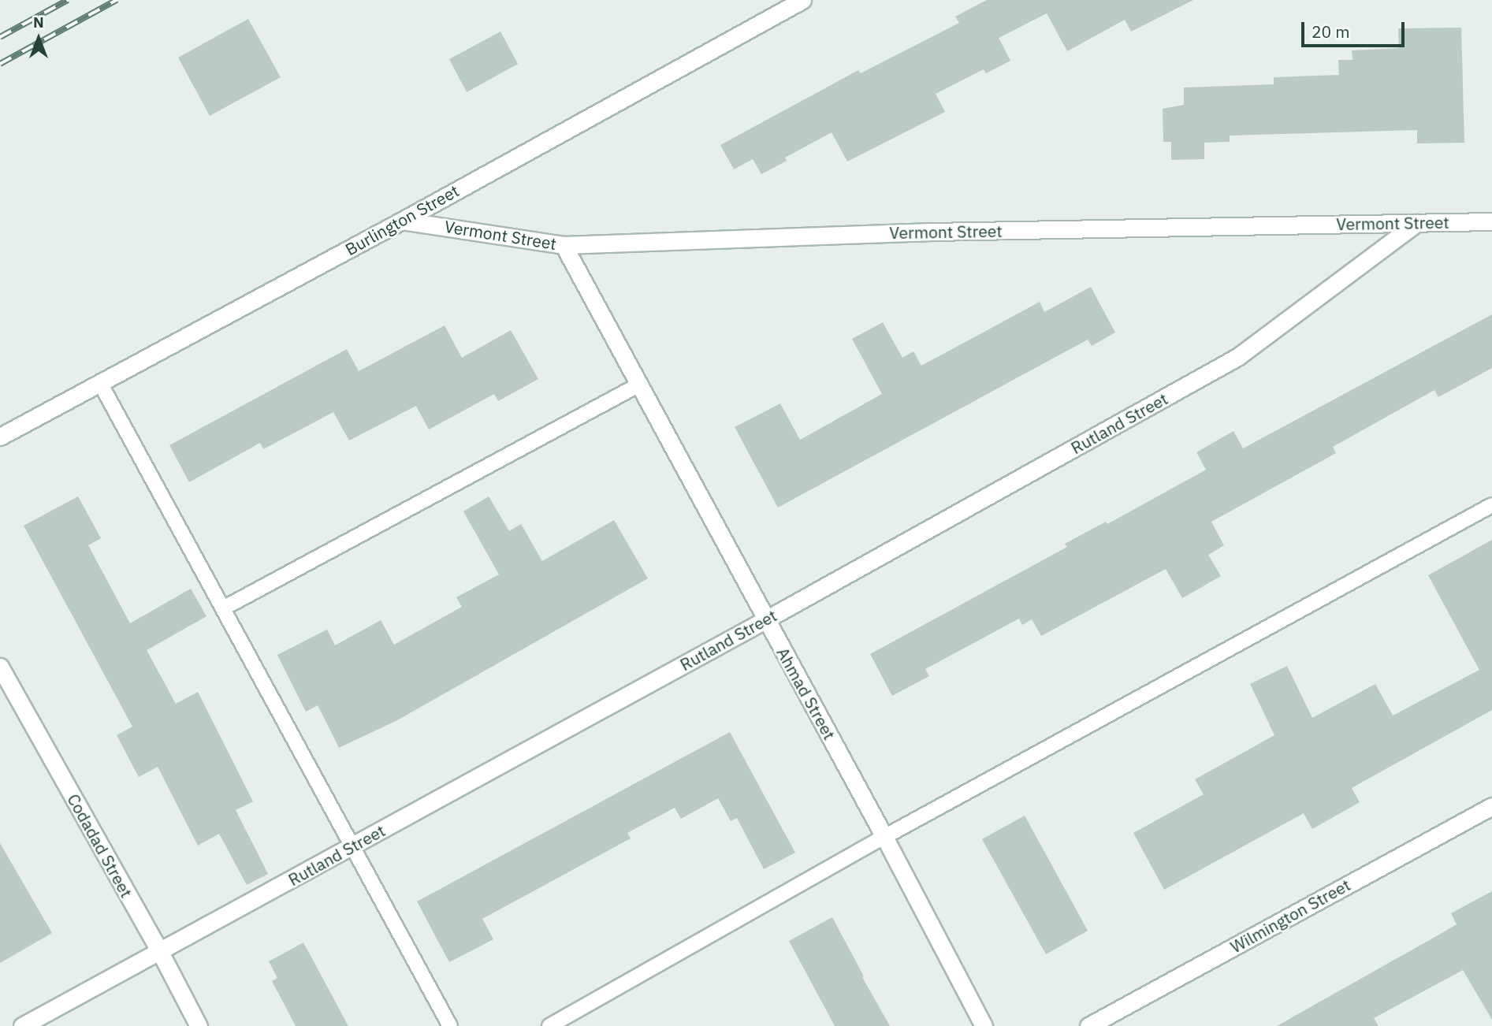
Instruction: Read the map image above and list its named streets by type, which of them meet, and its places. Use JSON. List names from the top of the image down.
{
  "streets": {
    "street": [
      "Burlington Street",
      "Vermont Street",
      "Rutland Street",
      "Ahmad Street",
      "Codadad Street",
      "Wilmington Street"
    ]
  },
  "crossings": [
    ["Burlington Street", "Vermont Street"],
    ["Vermont Street", "Rutland Street"],
    ["Vermont Street", "Ahmad Street"],
    ["Rutland Street", "Ahmad Street"],
    ["Rutland Street", "Codadad Street"]
  ],
  "scale_bar": "20 m",
  "north": "top"
}
